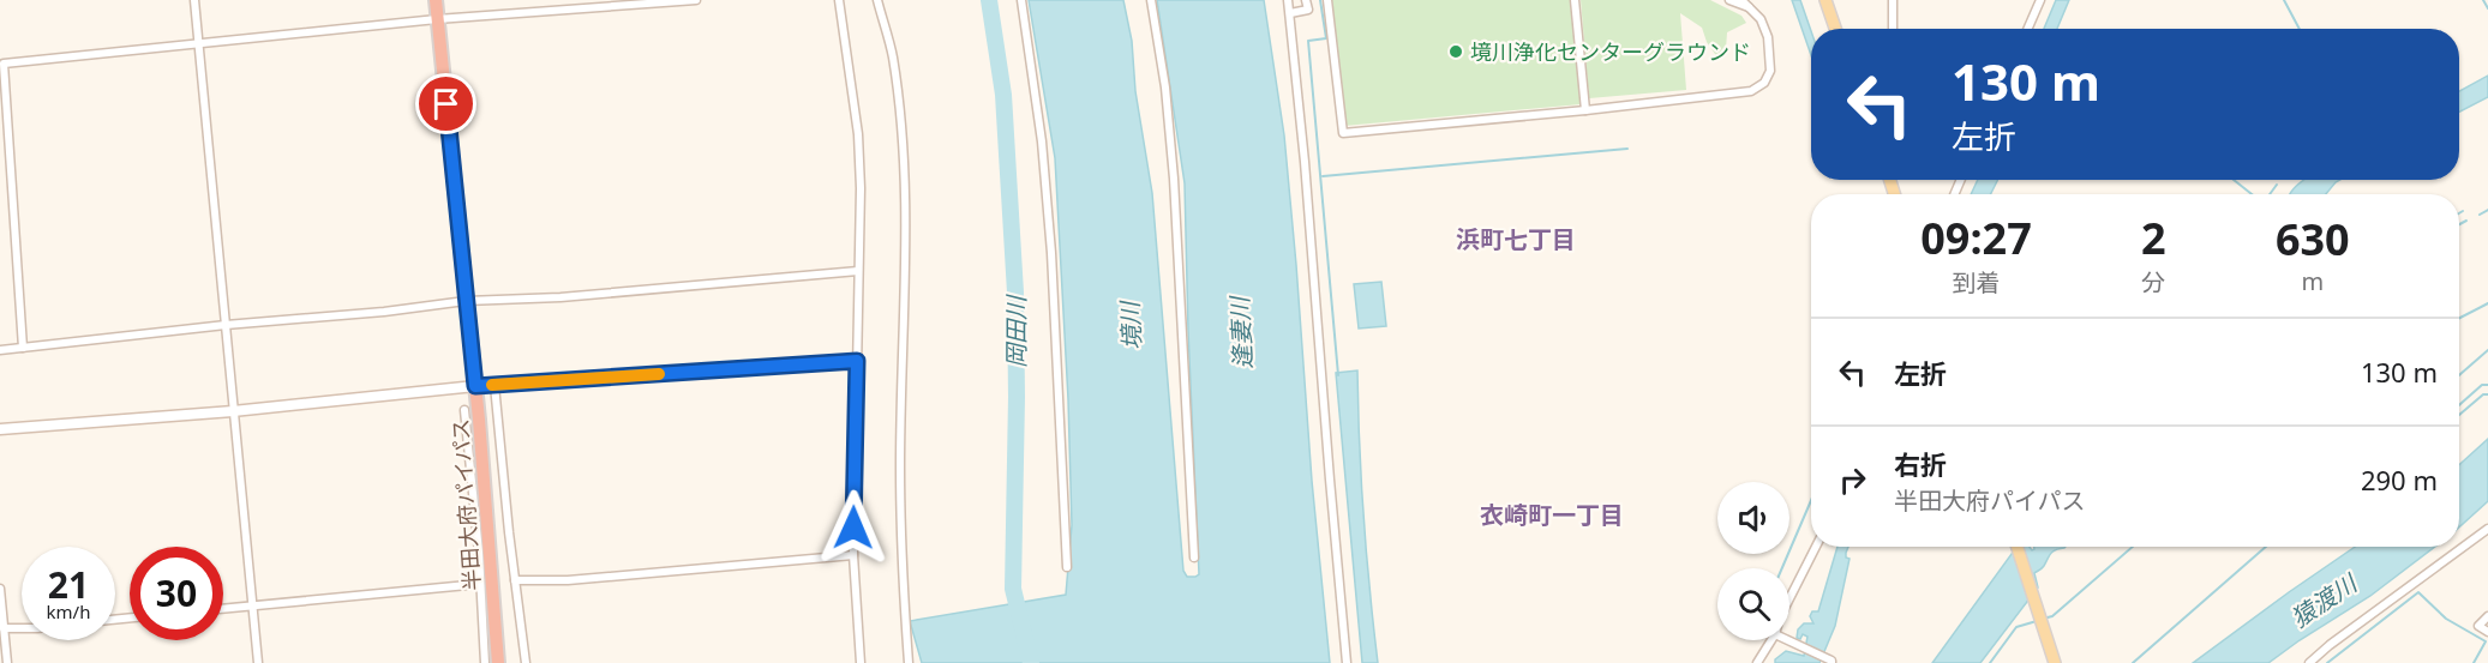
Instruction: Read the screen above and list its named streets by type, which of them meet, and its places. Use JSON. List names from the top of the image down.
{
  "streets": {
    "highway": ["半田大府パイパス"]
  },
  "districts": ["浜町七丁目", "衣崎町一丁目"],
  "water": [
    "境川",
    "岡田川",
    "逢妻川",
    "猿渡川"
  ],
  "places": ["境川浄化センターグラウンド"],
  "page": {
    "turn": ["130 m", "左折"],
    "eta": [
      "09:27",
      "到着",
      "2",
      "分",
      "630",
      "m"
    ],
    "list": [
      {
        "name": "左折",
        "value": "130 m"
      },
      {
        "name": "右折",
        "note": "半田大府パイパス",
        "value": "290 m"
      }
    ],
    "speed": "21 km/h",
    "limit": "30"
  }
}
